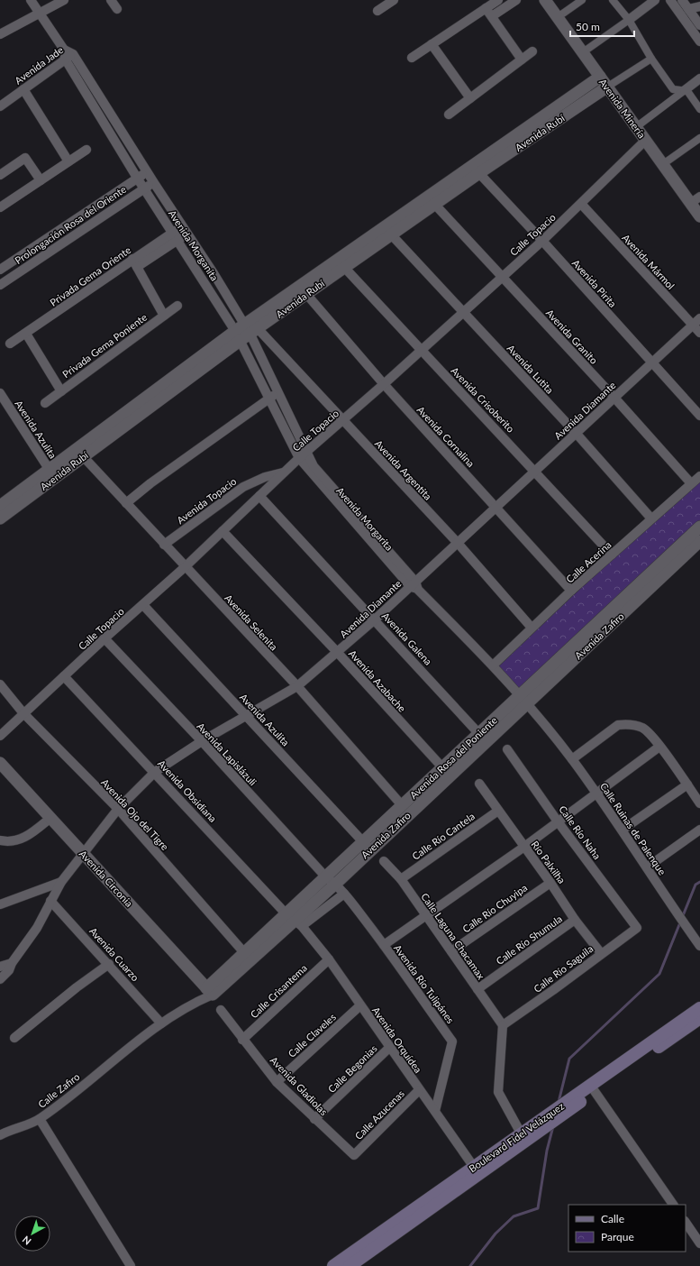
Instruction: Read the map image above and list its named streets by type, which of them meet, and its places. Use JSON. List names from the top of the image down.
{
  "streets": {
    "main road": ["Boulevard Fidel Velázquez"],
    "street": [
      "Avenida Jade",
      "Avenida Minería",
      "Avenida Rubí",
      "Prolongación Rosa del Oriente",
      "Calle Topacio",
      "Avenida Morganita",
      "Avenida Mármol",
      "Privada Gema Oriente",
      "Avenida Pirita",
      "Avenida Granito",
      "Privada Gema Poniente",
      "Avenida Lutita",
      "Avenida Crisoberito",
      "Avenida Diamante",
      "Avenida Azulita",
      "Avenida Cornalina",
      "Avenida Argentita",
      "Avenida Topacio",
      "Avenida Morgarita",
      "Calle Acerina",
      "Avenida Selenita",
      "Avenida Zafiro",
      "Avenida Galena",
      "Avenida Azabache",
      "Avenida Lapislázuli",
      "Avenida Rosa del Poniente",
      "Avenida Obsidiana",
      "Avenida Ojo del Tigre",
      "Calle Ruinas de Palenque",
      "Calle Río Naha",
      "Calle Río Cantela",
      "Río Palxilha",
      "Avenida Circonia",
      "Calle Río Chuyipa",
      "Calle Laguna Chacamax",
      "Calle Río Shumula",
      "Avenida Cuarzo",
      "Calle Río Saguila",
      "Avenida Río Tulipánes",
      "Calle Crisantema",
      "Calle Claveles",
      "Avenida Orquídea",
      "Calle Begonias",
      "Avenida Gladiolas",
      "Calle Zafiro",
      "Calle Azucenas"
    ]
  },
  "crossings": [
    ["Avenida Jade", "Avenida Morganita"],
    ["Avenida Minería", "Avenida Rubí"],
    ["Avenida Minería", "Calle Topacio"],
    ["Avenida Rubí", "Avenida Morganita"],
    ["Avenida Rubí", "Avenida Pirita"],
    ["Avenida Rubí", "Avenida Granito"],
    ["Avenida Rubí", "Avenida Lutita"],
    ["Avenida Rubí", "Avenida Crisoberito"],
    ["Avenida Rubí", "Avenida Azulita"],
    ["Avenida Rubí", "Avenida Cornalina"],
    ["Avenida Rubí", "Avenida Argentita"],
    ["Avenida Rubí", "Avenida Selenita"],
    ["Prolongación Rosa del Oriente", "Avenida Morganita"],
    ["Calle Topacio", "Avenida Morganita"],
    ["Calle Topacio", "Avenida Mármol"],
    ["Calle Topacio", "Avenida Pirita"],
    ["Calle Topacio", "Avenida Granito"],
    ["Calle Topacio", "Avenida Lutita"],
    ["Calle Topacio", "Avenida Crisoberito"],
    ["Calle Topacio", "Avenida Azulita"],
    ["Calle Topacio", "Avenida Cornalina"],
    ["Calle Topacio", "Avenida Argentita"],
    ["Calle Topacio", "Avenida Topacio"],
    ["Calle Topacio", "Avenida Morgarita"],
    ["Calle Topacio", "Avenida Selenita"],
    ["Calle Topacio", "Avenida Galena"],
    ["Calle Topacio", "Avenida Azabache"],
    ["Calle Topacio", "Avenida Lapislázuli"],
    ["Calle Topacio", "Avenida Obsidiana"],
    ["Calle Topacio", "Avenida Ojo del Tigre"],
    ["Avenida Morganita", "Privada Gema Oriente"],
    ["Avenida Morganita", "Avenida Argentita"],
    ["Avenida Morganita", "Avenida Morgarita"],
    ["Avenida Mármol", "Avenida Diamante"],
    ["Avenida Pirita", "Avenida Diamante"],
    ["Avenida Granito", "Avenida Diamante"],
    ["Avenida Granito", "Calle Acerina"],
    ["Avenida Lutita", "Avenida Diamante"],
    ["Avenida Lutita", "Calle Acerina"],
    ["Avenida Crisoberito", "Avenida Diamante"],
    ["Avenida Crisoberito", "Calle Acerina"],
    ["Avenida Diamante", "Avenida Azulita"],
    ["Avenida Diamante", "Avenida Cornalina"],
    ["Avenida Diamante", "Avenida Argentita"],
    ["Avenida Diamante", "Avenida Morgarita"],
    ["Avenida Diamante", "Avenida Selenita"],
    ["Avenida Diamante", "Avenida Galena"],
    ["Avenida Diamante", "Avenida Azabache"],
    ["Avenida Diamante", "Avenida Lapislázuli"],
    ["Avenida Diamante", "Avenida Obsidiana"],
    ["Avenida Diamante", "Avenida Ojo del Tigre"],
    ["Avenida Diamante", "Avenida Circonia"],
    ["Avenida Diamante", "Avenida Cuarzo"],
    ["Avenida Azulita", "Avenida Zafiro"],
    ["Avenida Azulita", "Avenida Rosa del Poniente"],
    ["Avenida Cornalina", "Calle Acerina"],
    ["Avenida Argentita", "Calle Acerina"],
    ["Avenida Topacio", "Avenida Selenita"],
    ["Avenida Morgarita", "Calle Acerina"],
    ["Avenida Morgarita", "Avenida Zafiro"],
    ["Avenida Morgarita", "Avenida Rosa del Poniente"],
    ["Avenida Morgarita", "Calle Ruinas de Palenque"],
    ["Avenida Selenita", "Avenida Rosa del Poniente"],
    ["Avenida Zafiro", "Avenida Lapislázuli"],
    ["Avenida Zafiro", "Avenida Rosa del Poniente"],
    ["Avenida Zafiro", "Avenida Obsidiana"],
    ["Avenida Zafiro", "Avenida Ojo del Tigre"],
    ["Avenida Zafiro", "Avenida Circonia"],
    ["Avenida Zafiro", "Avenida Río Tulipánes"],
    ["Avenida Zafiro", "Avenida Orquídea"],
    ["Avenida Zafiro", "Calle Zafiro"],
    ["Avenida Galena", "Avenida Rosa del Poniente"],
    ["Avenida Azabache", "Avenida Rosa del Poniente"],
    ["Avenida Lapislázuli", "Avenida Río Tulipánes"],
    ["Avenida Obsidiana", "Avenida Orquídea"],
    ["Calle Río Naha", "Calle Río Saguila"],
    ["Calle Río Cantela", "Río Palxilha"],
    ["Calle Río Cantela", "Calle Laguna Chacamax"],
    ["Río Palxilha", "Calle Río Chuyipa"],
    ["Río Palxilha", "Calle Río Shumula"],
    ["Río Palxilha", "Calle Río Saguila"],
    ["Avenida Circonia", "Calle Zafiro"],
    ["Calle Río Chuyipa", "Calle Laguna Chacamax"],
    ["Calle Laguna Chacamax", "Calle Río Shumula"],
    ["Calle Laguna Chacamax", "Calle Río Saguila"],
    ["Avenida Cuarzo", "Calle Zafiro"],
    ["Avenida Río Tulipánes", "Avenida Orquídea"],
    ["Calle Crisantema", "Avenida Orquídea"],
    ["Calle Crisantema", "Avenida Gladiolas"],
    ["Calle Claveles", "Avenida Orquídea"],
    ["Calle Claveles", "Avenida Gladiolas"],
    ["Avenida Orquídea", "Calle Begonias"],
    ["Avenida Orquídea", "Calle Azucenas"],
    ["Avenida Orquídea", "Boulevard Fidel Velázquez"],
    ["Calle Begonias", "Avenida Gladiolas"],
    ["Avenida Gladiolas", "Calle Azucenas"]
  ],
  "legend": ["Calle", "Parque"],
  "scale_bar": "50 m",
  "north": "bottom left"
}
